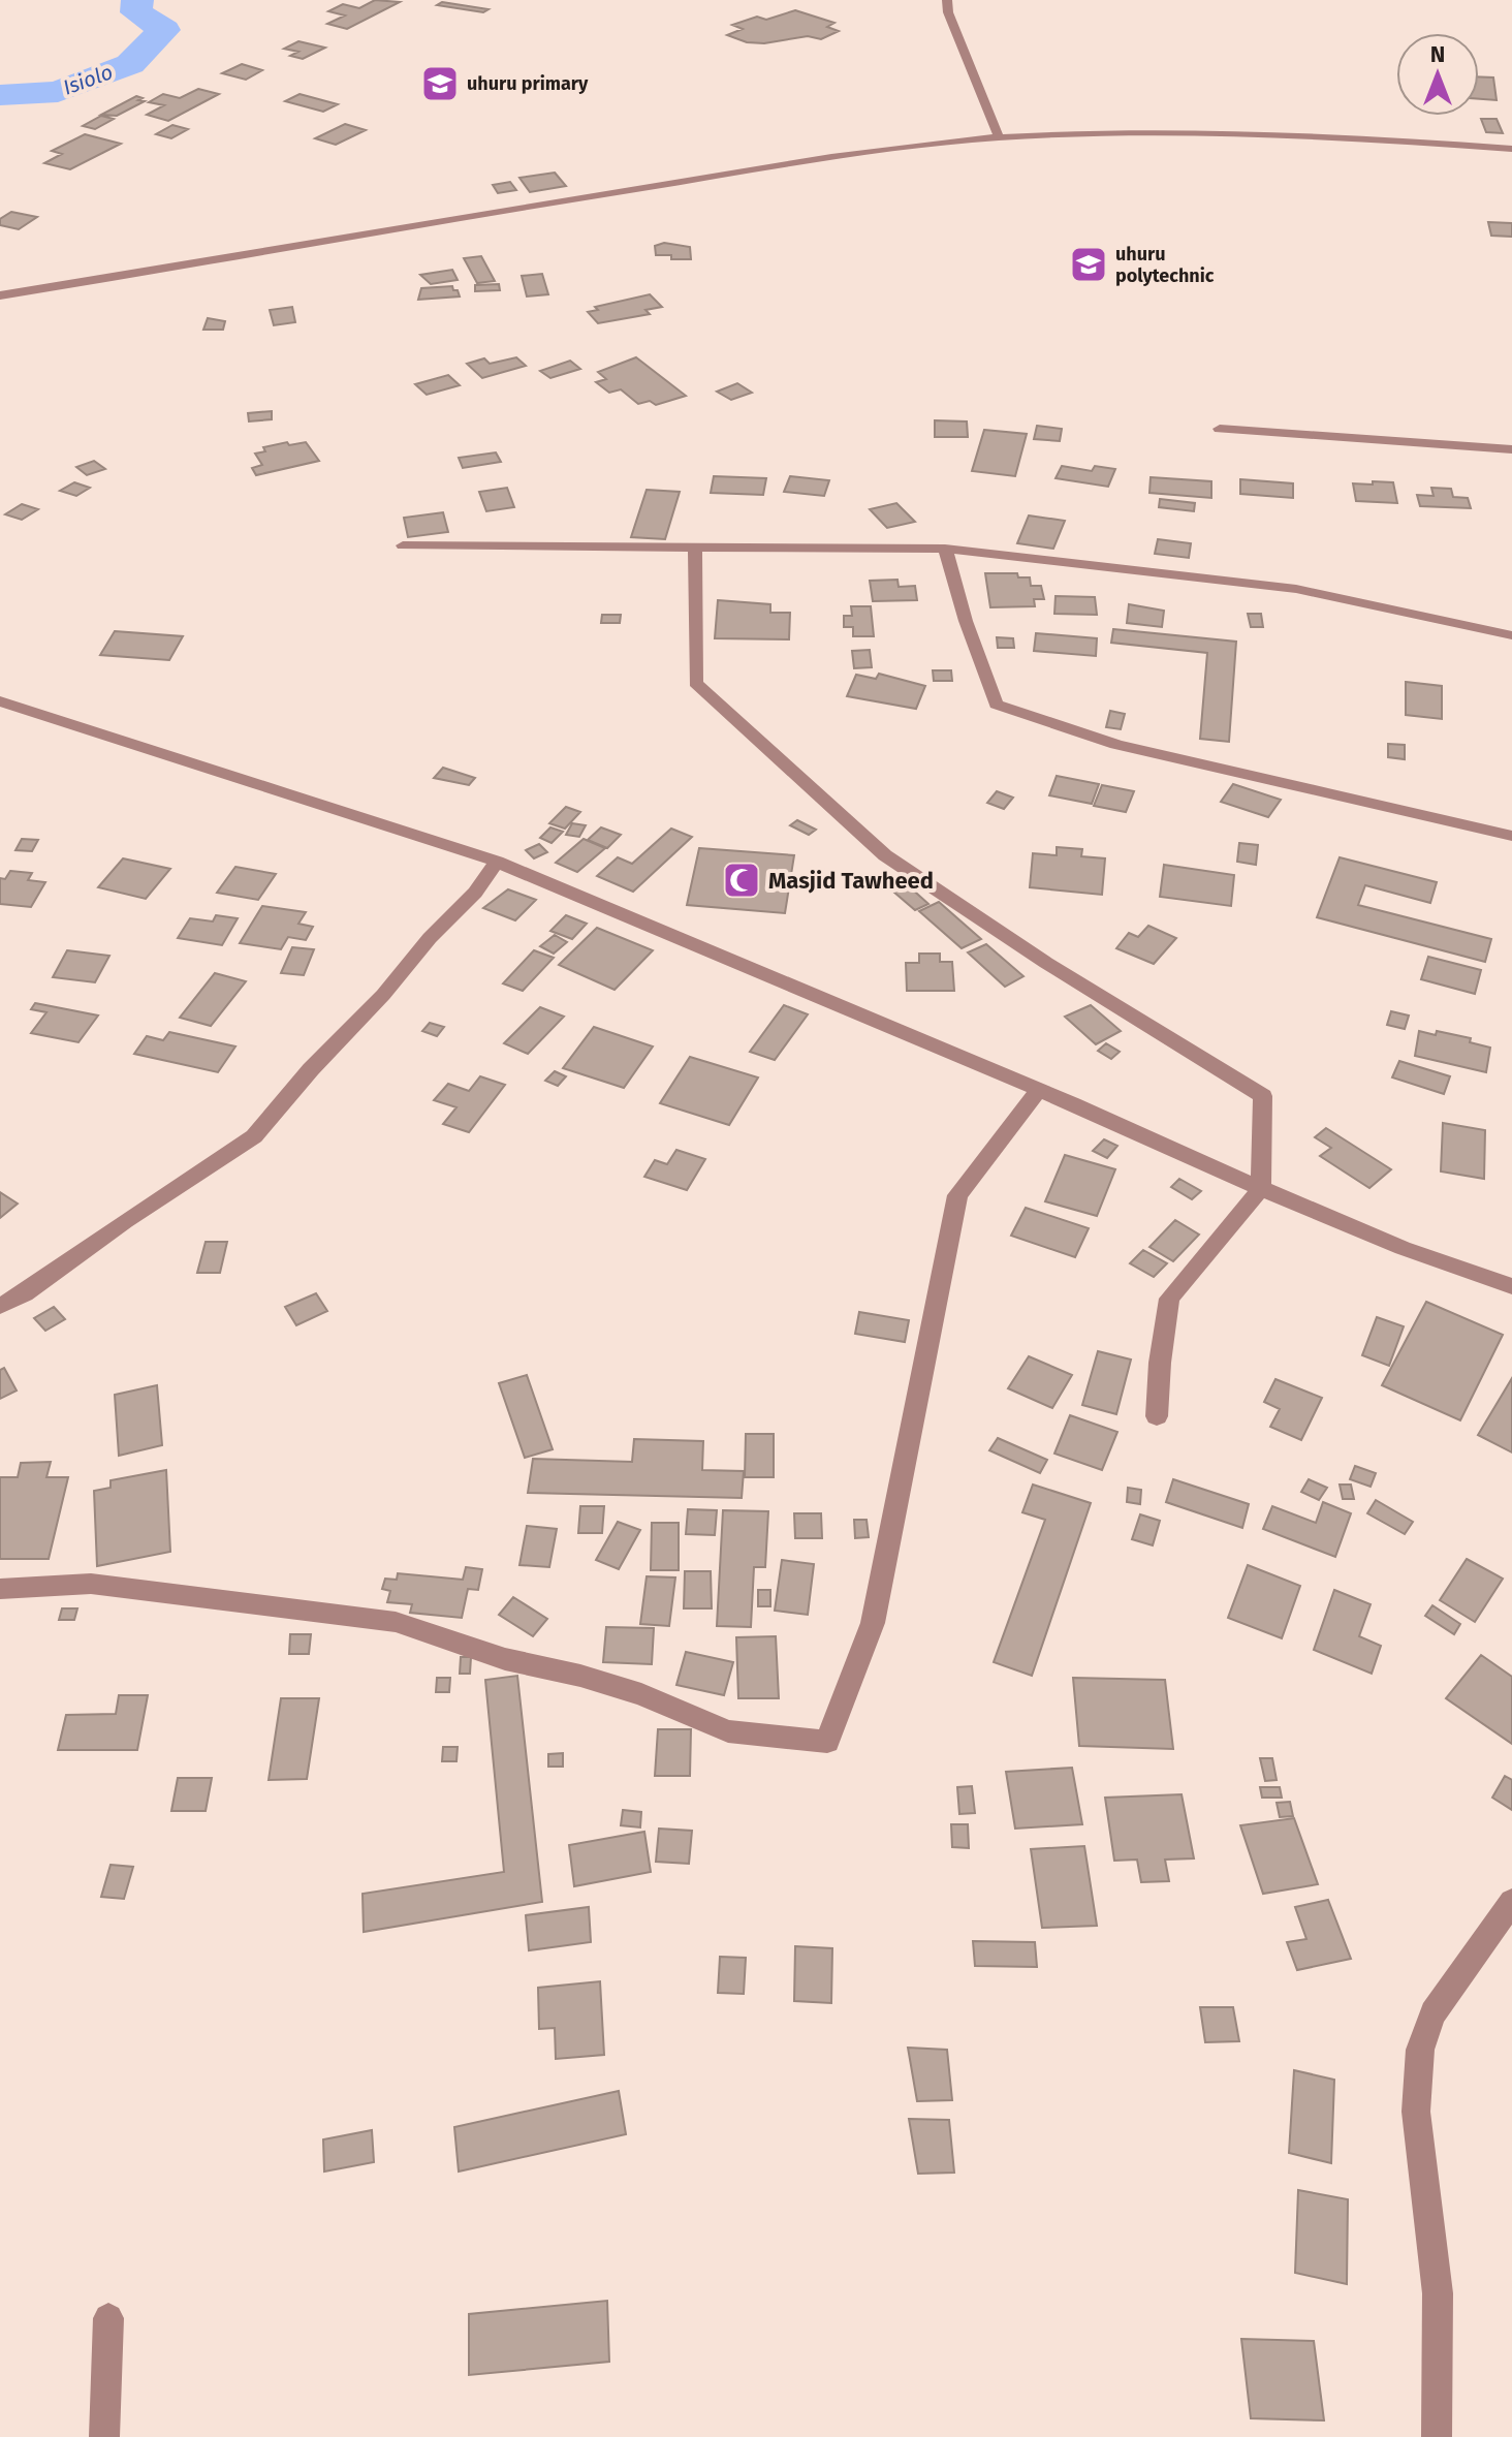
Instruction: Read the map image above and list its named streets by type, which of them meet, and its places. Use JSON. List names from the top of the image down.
{
  "water": ["Isiolo"],
  "places": {
    "school or university": ["uhuru primary", "uhuru polytechnic"],
    "mosque": ["Masjid Tawheed"]
  },
  "north": "top"
}
